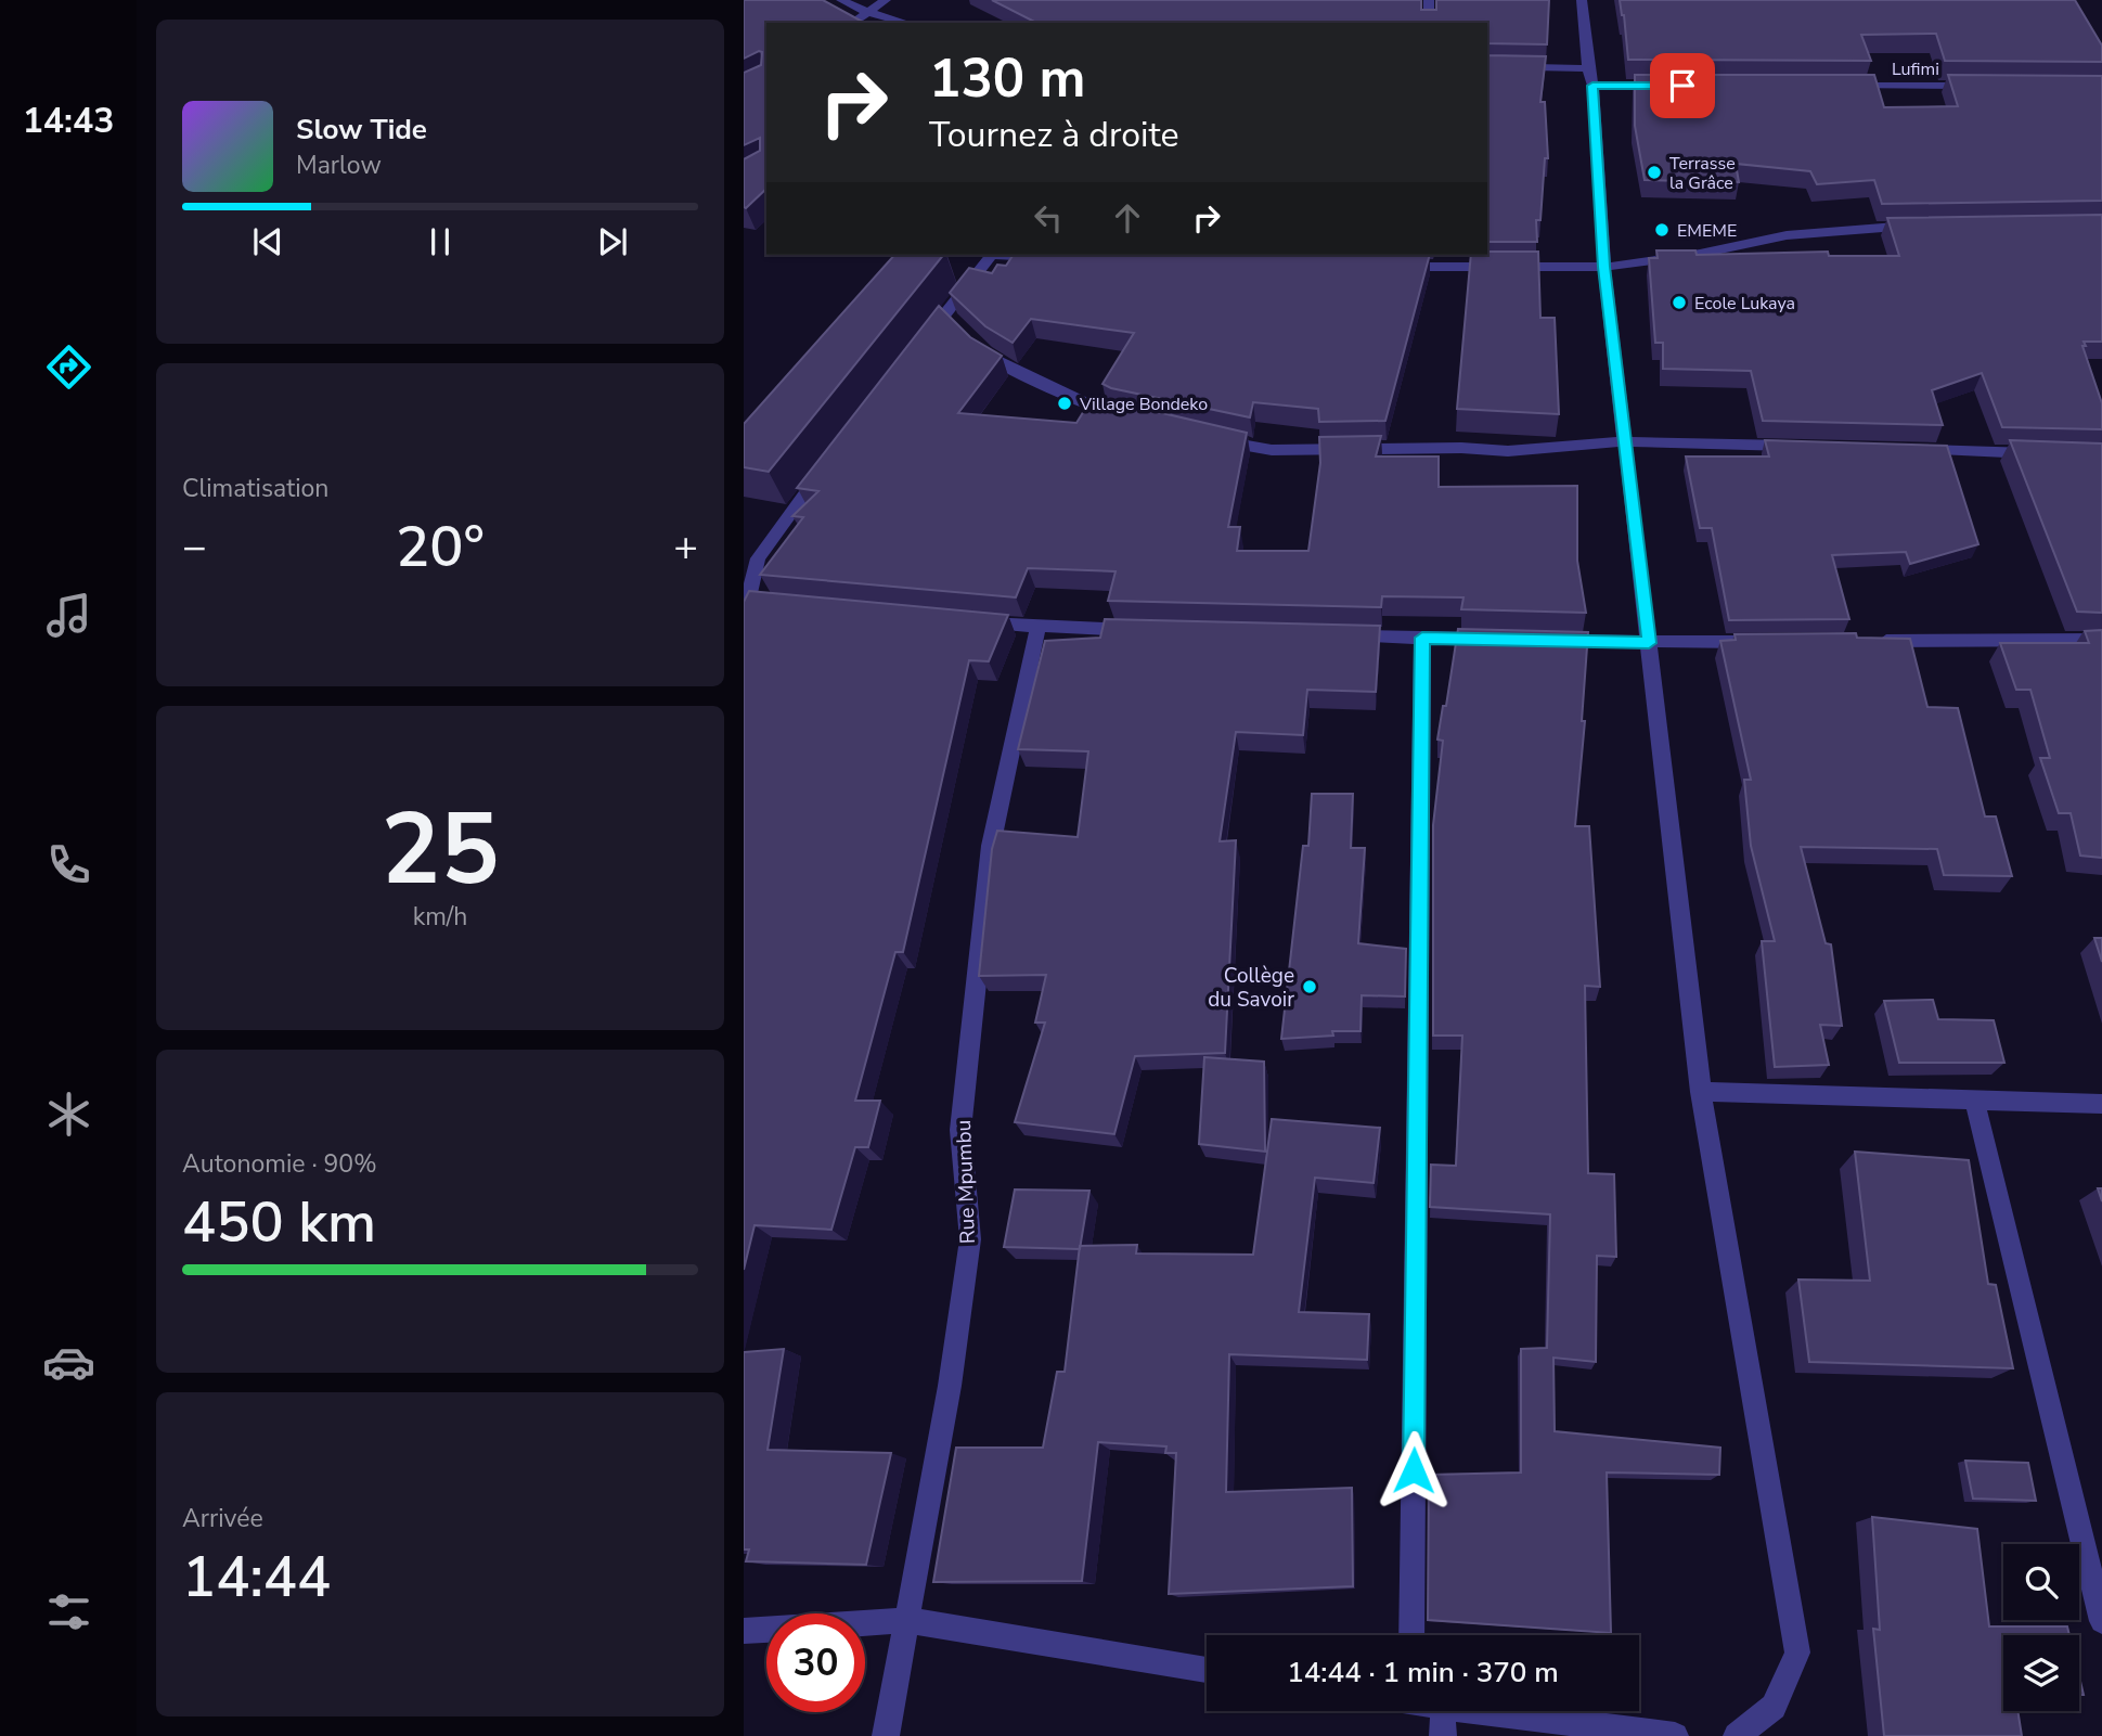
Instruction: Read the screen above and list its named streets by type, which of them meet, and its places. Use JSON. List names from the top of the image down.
{
  "streets": {
    "street": ["Lufimi", "Rue Mpumbu"]
  },
  "places": [
    "Terrasse la Grâce",
    "EMEME",
    "Ecole Lukaya",
    "Village Bondeko",
    "Collège du Savoir"
  ],
  "page": {
    "tabs": "14:43",
    "turn": ["130 m", "Tournez à droite"],
    "song": ["Slow Tide", "Marlow"],
    "tile": [
      "Climatisation",
      ["25", "km/h"],
      ["Autonomie · 90%", "450 km"],
      ["Arrivée", "14:44"]
    ],
    "heat": ["−", "20°", "+"],
    "limit": "30",
    "trip": "14:44 · 1 min · 370 m"
  }
}
